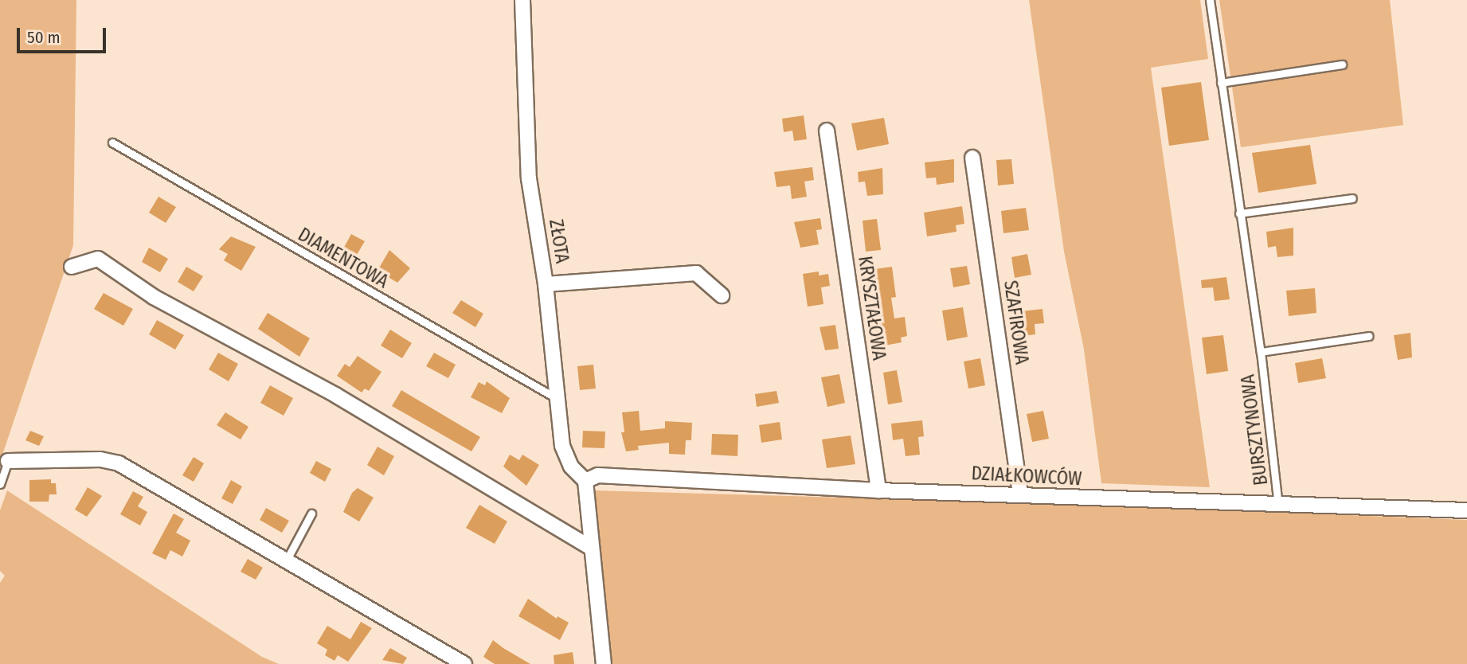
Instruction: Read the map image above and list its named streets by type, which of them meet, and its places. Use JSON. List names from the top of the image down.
{
  "streets": {
    "street": [
      "ZŁOTA",
      "KRYSZTAŁOWA",
      "SZAFIROWA",
      "DZIAŁKOWCÓW"
    ],
    "lane": ["DIAMENTOWA", "BURSZTYNOWA"]
  },
  "crossings": [
    ["ZŁOTA", "DIAMENTOWA"],
    ["ZŁOTA", "DZIAŁKOWCÓW"],
    ["KRYSZTAŁOWA", "DZIAŁKOWCÓW"],
    ["SZAFIROWA", "DZIAŁKOWCÓW"],
    ["BURSZTYNOWA", "DZIAŁKOWCÓW"]
  ],
  "scale_bar": "50 m"
}
